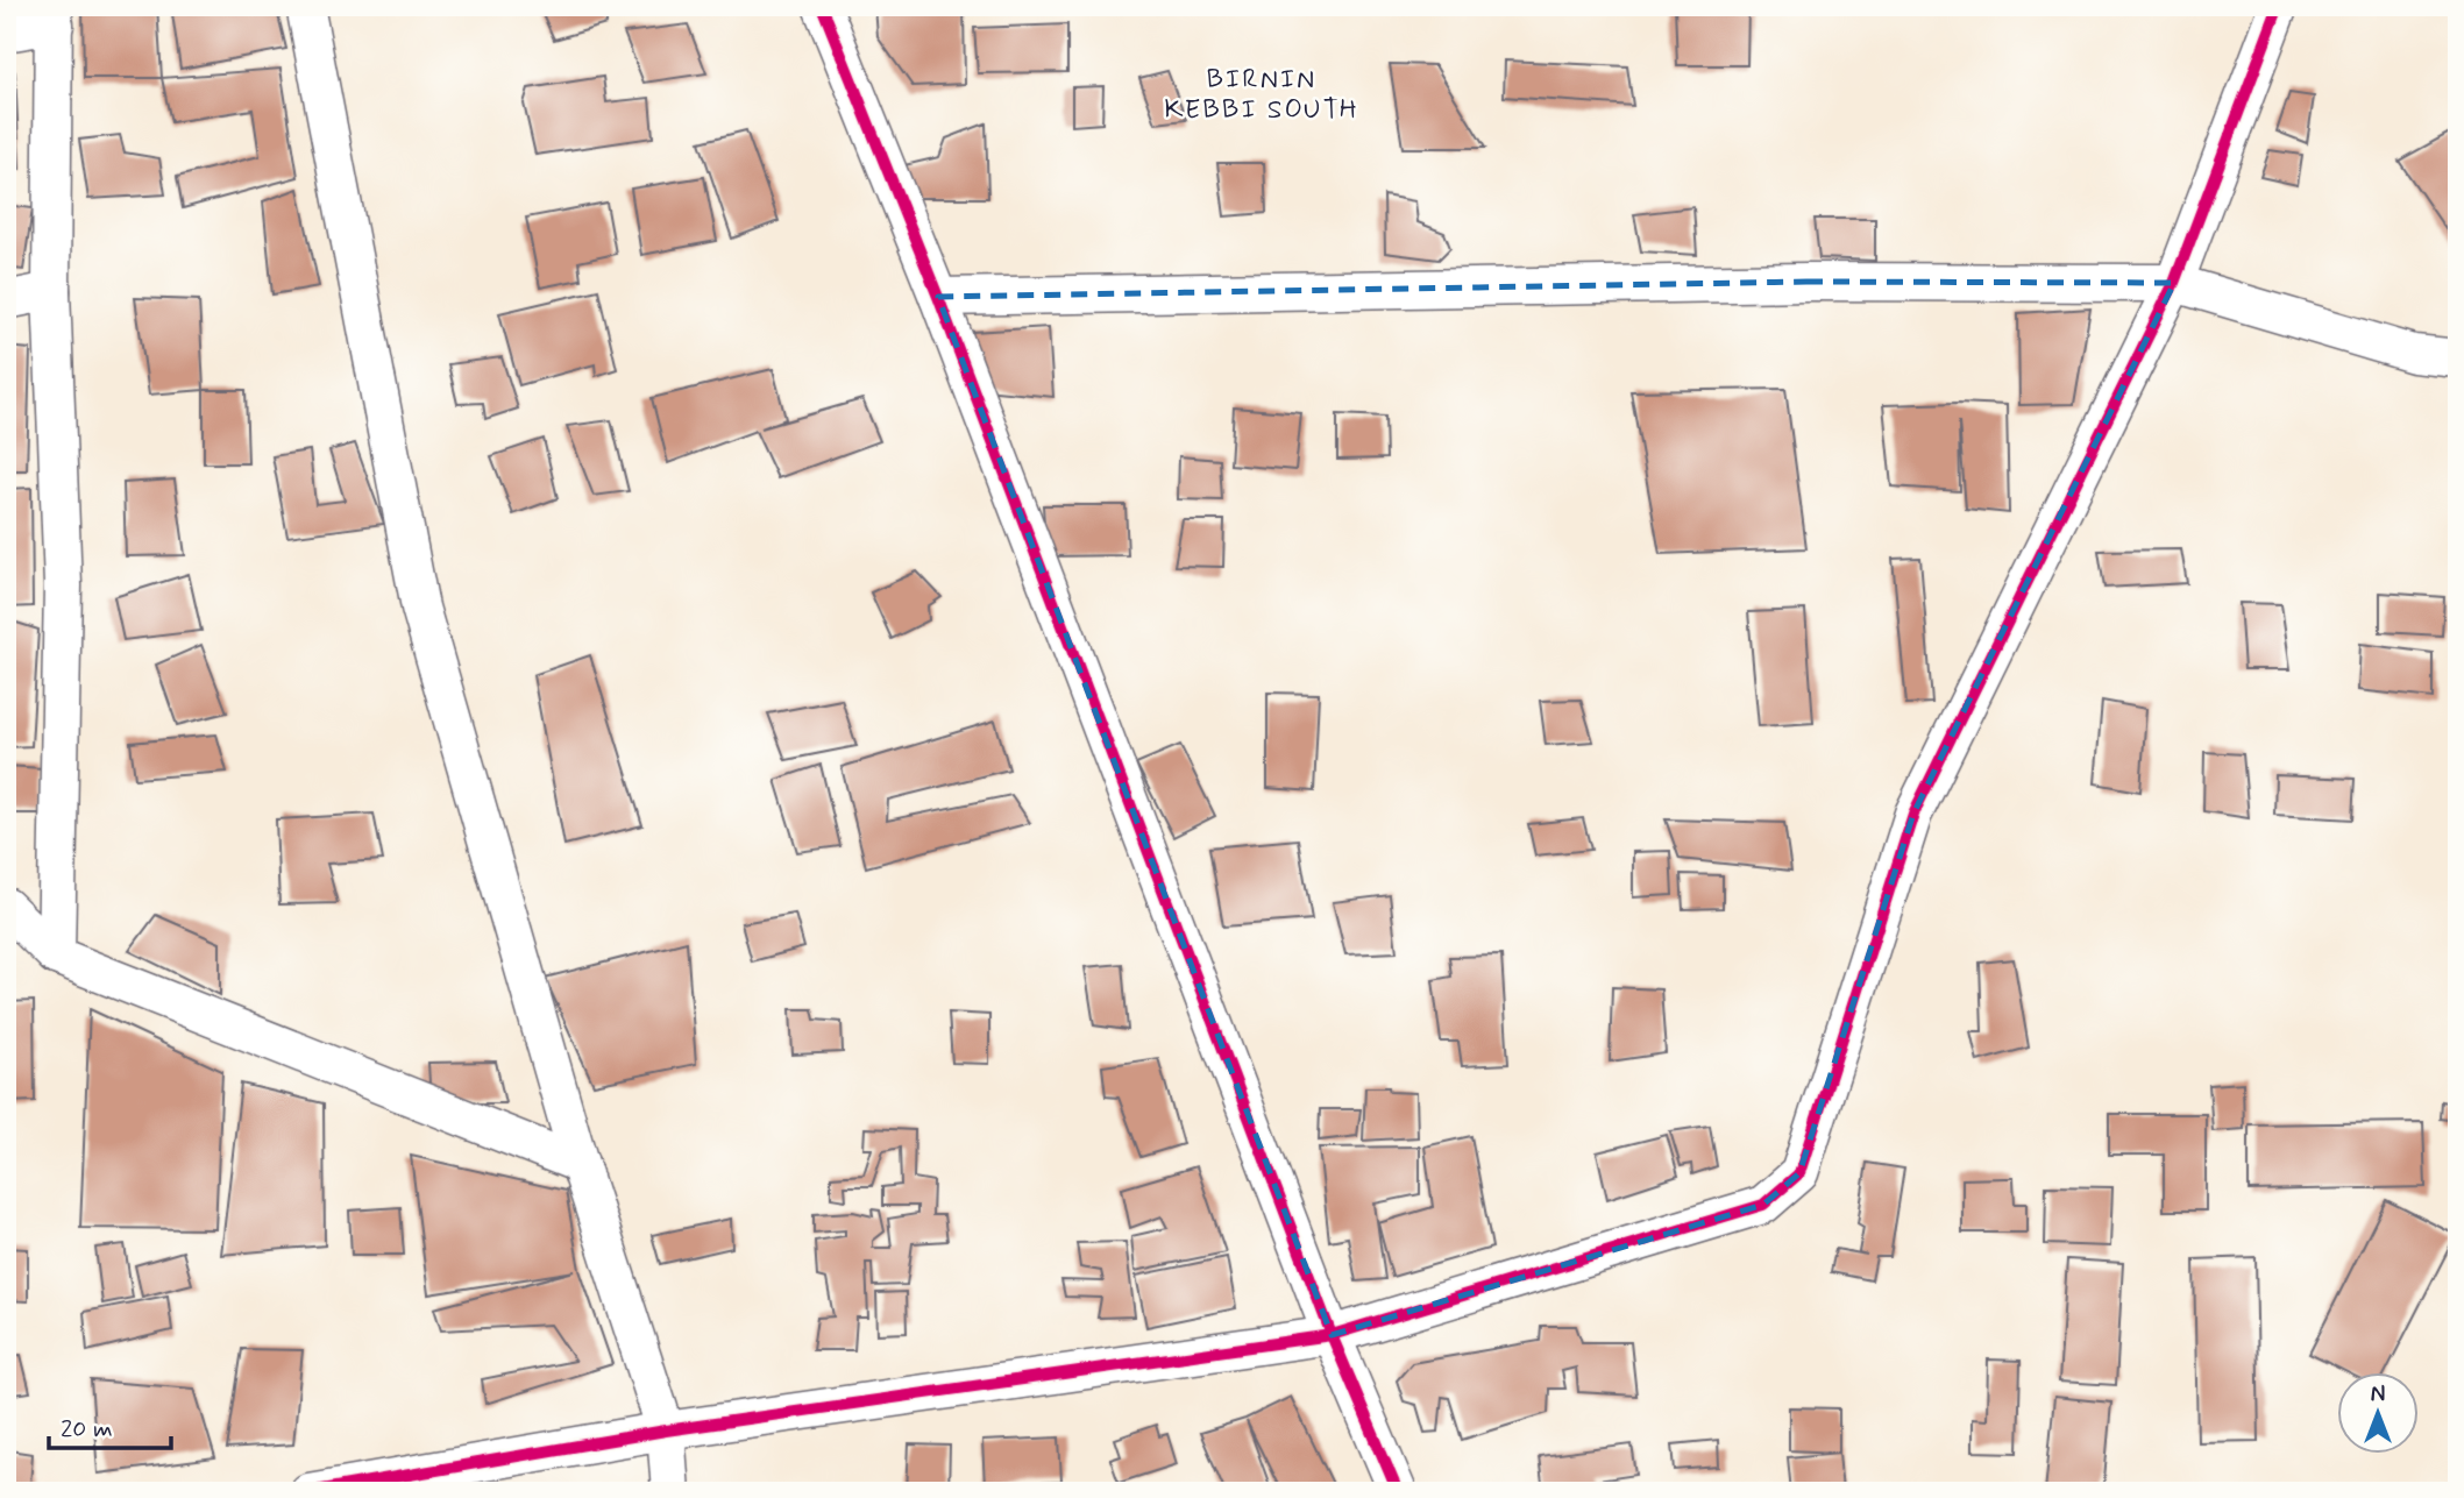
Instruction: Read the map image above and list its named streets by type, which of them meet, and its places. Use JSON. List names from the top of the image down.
{
  "districts": ["BIRNIN KEBBI SOUTH"],
  "scale_bar": "20 m",
  "north": "top"
}
